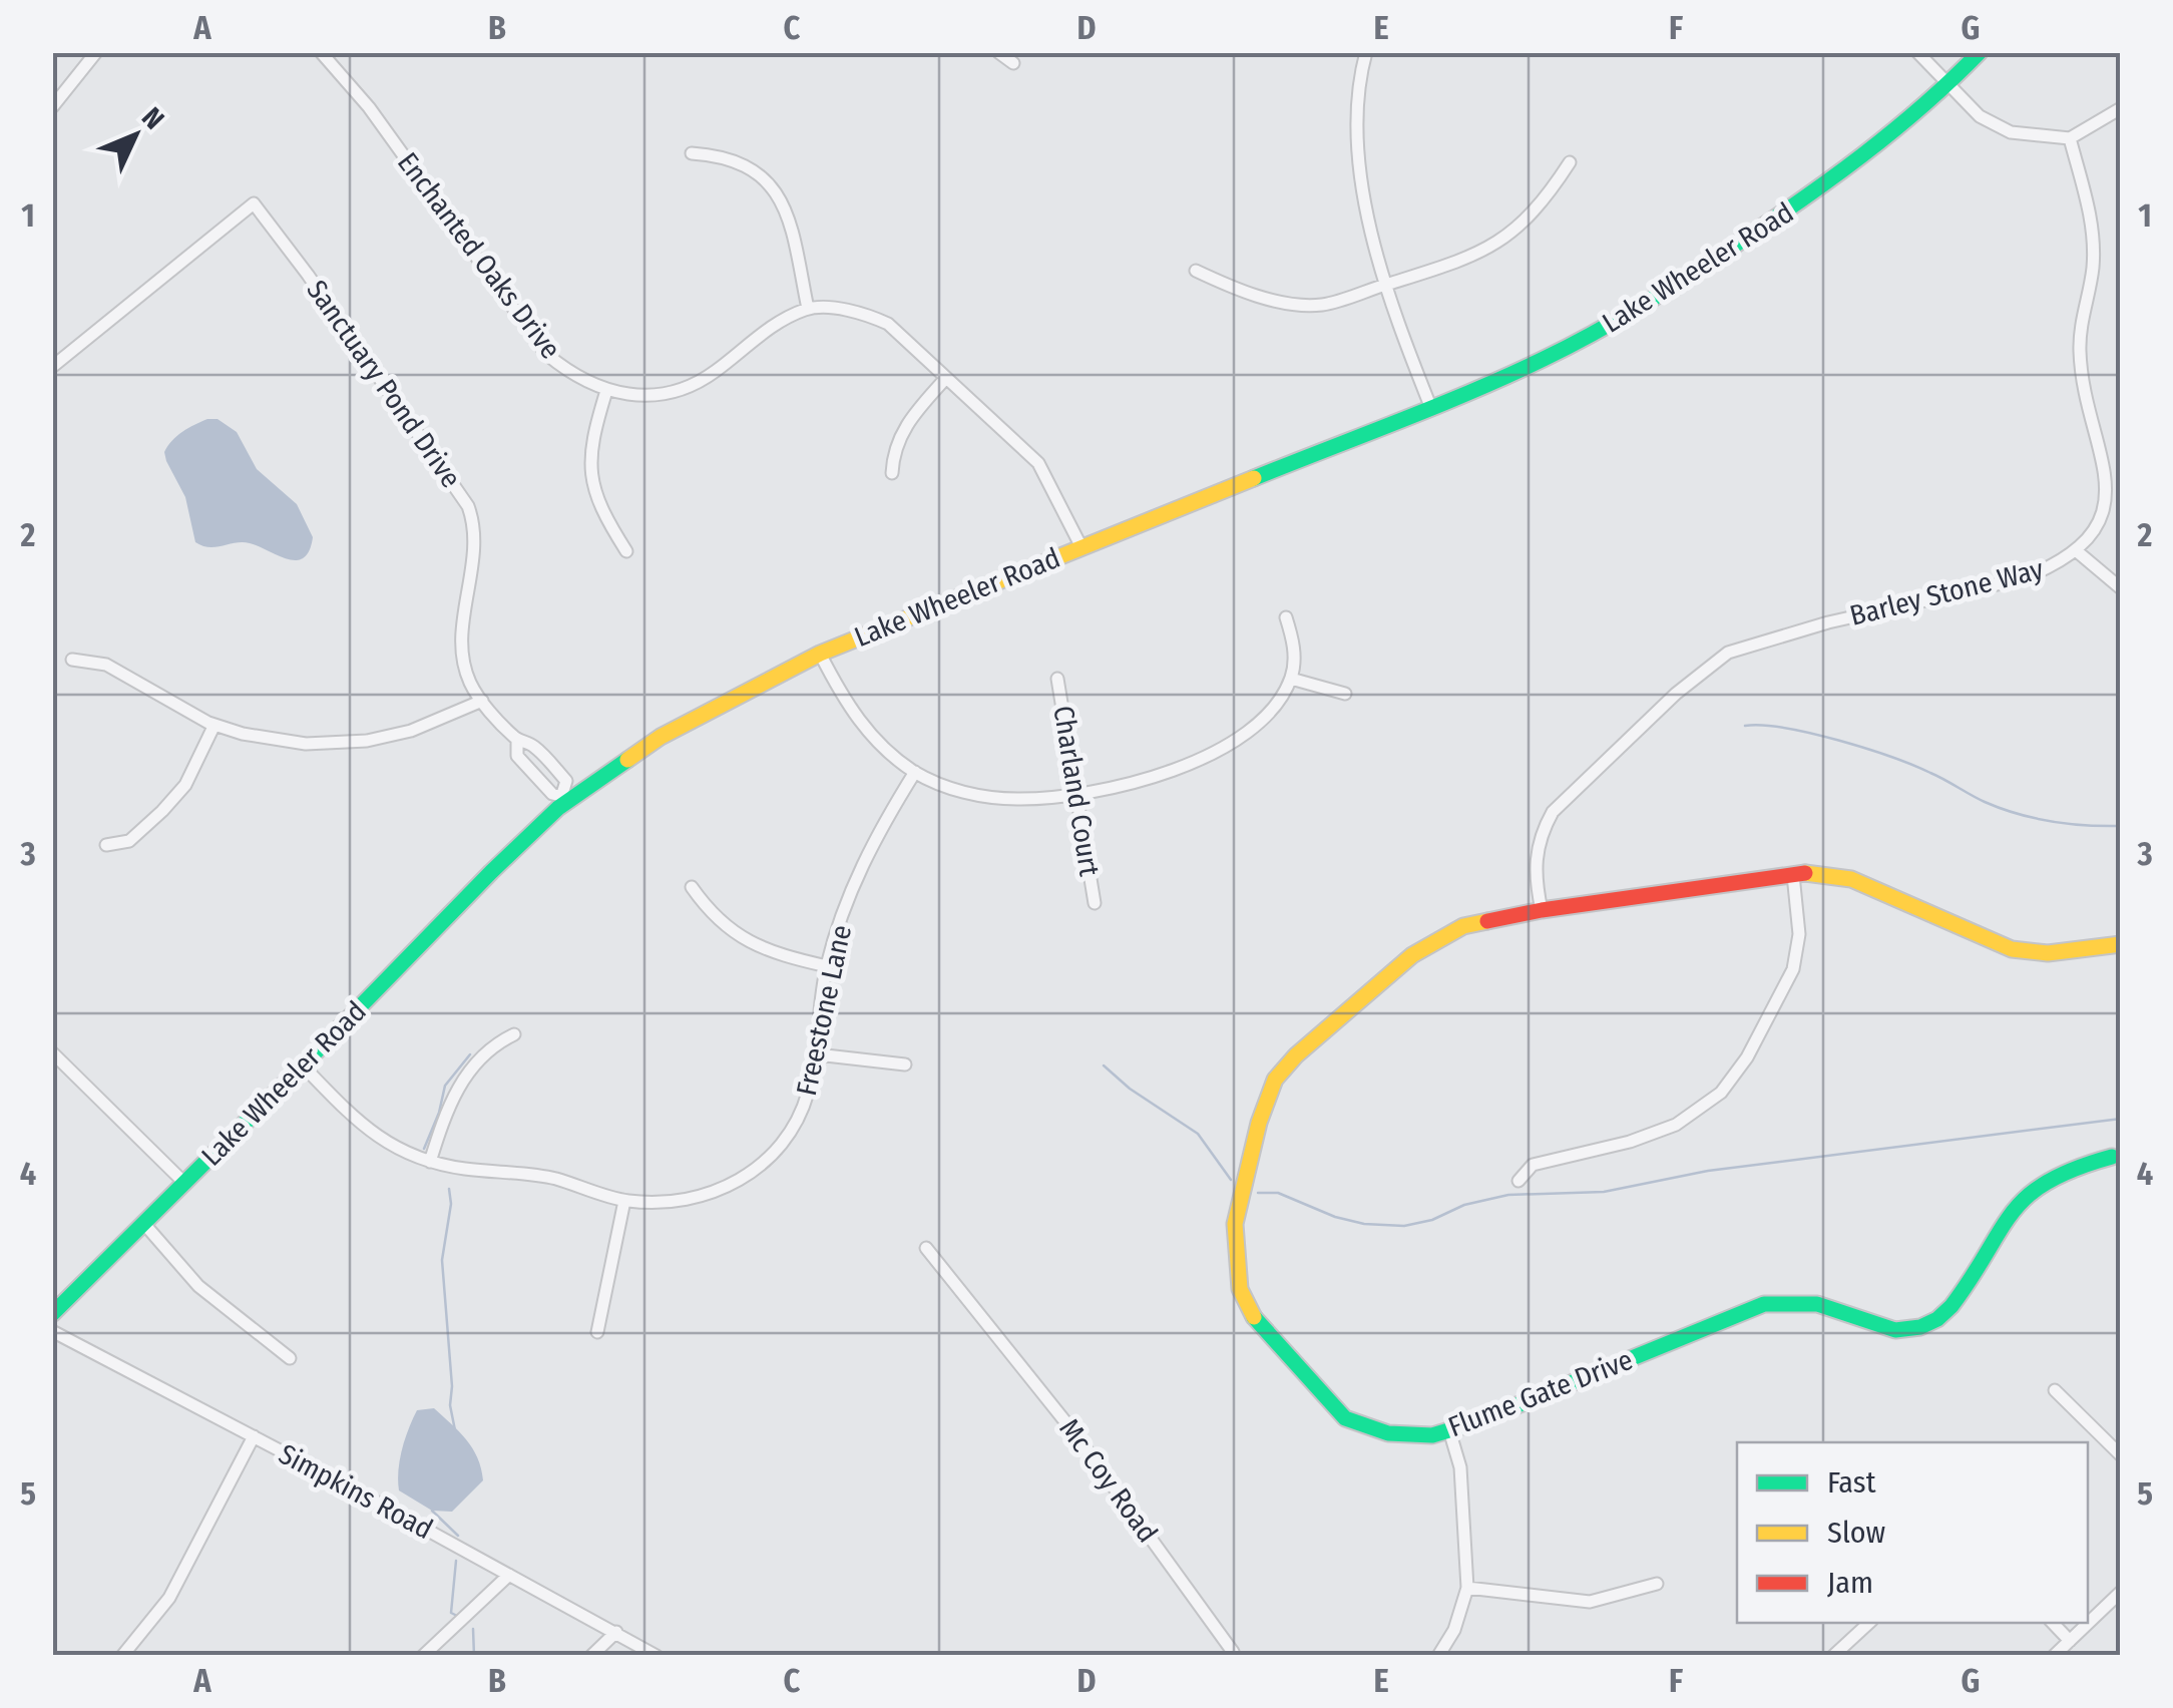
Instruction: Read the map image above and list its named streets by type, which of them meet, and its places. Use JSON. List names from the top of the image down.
{
  "streets": {
    "street": [
      "Enchanted Oaks Drive",
      "Lake Wheeler Road",
      "Sanctuary Pond Drive",
      "Barley Stone Way",
      "Charland Court",
      "Freestone Lane",
      "Flume Gate Drive",
      "Mc Coy Road",
      "Simpkins Road"
    ]
  },
  "crossings": [
    ["Lake Wheeler Road", "Sanctuary Pond Drive"],
    ["Lake Wheeler Road", "Freestone Lane"],
    ["Barley Stone Way", "Flume Gate Drive"]
  ],
  "legend": ["Fast", "Slow", "Jam"],
  "north": "top right",
  "grid": {
    "columns": [
      "A",
      "B",
      "C",
      "D",
      "E",
      "F",
      "G"
    ],
    "rows": [
      "1",
      "2",
      "3",
      "4",
      "5"
    ]
  }
}
